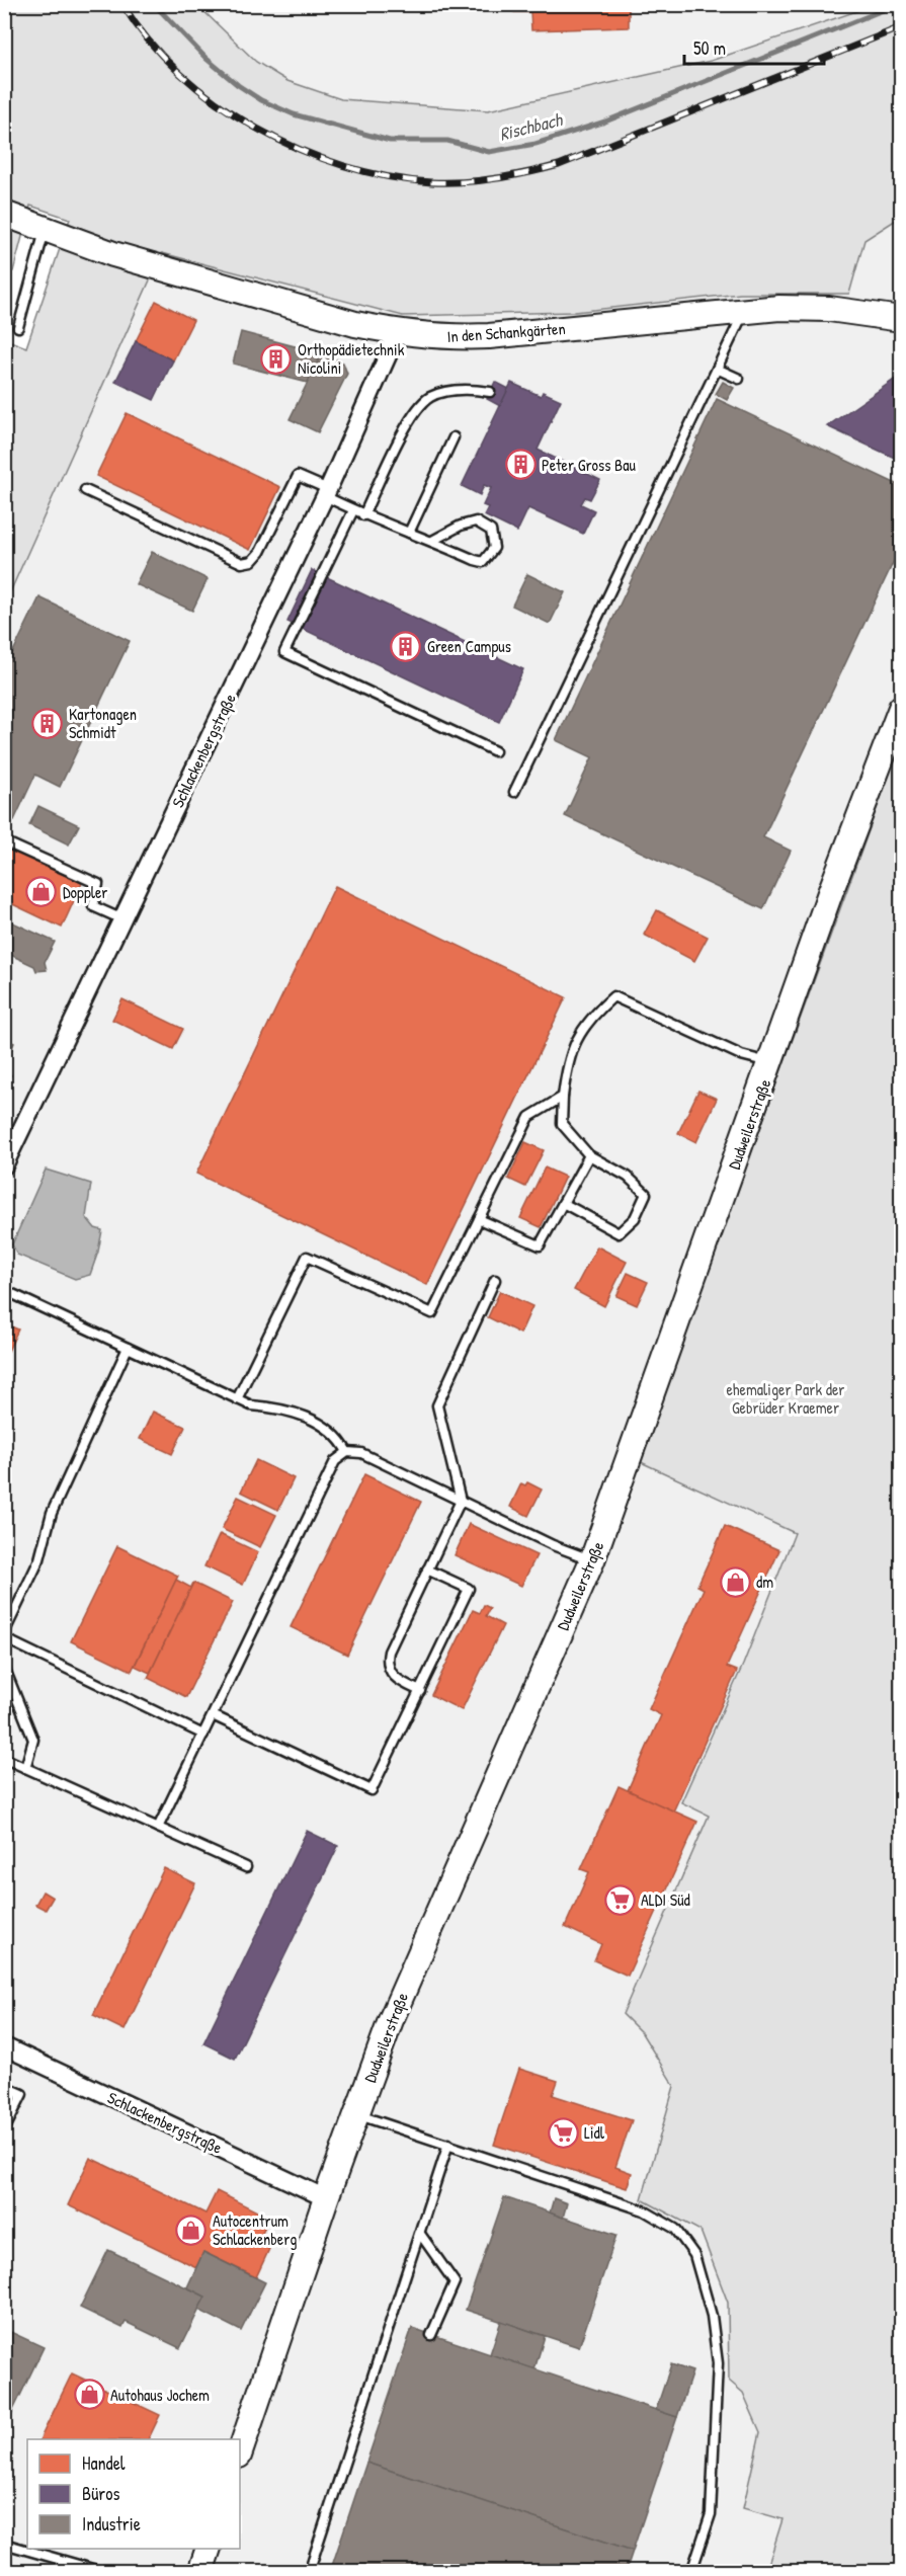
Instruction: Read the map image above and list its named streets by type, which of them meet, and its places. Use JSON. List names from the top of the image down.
{
  "streets": {
    "main road": ["In den Schankgärten", "Dudweilerstraße"],
    "street": ["Schlackenbergstraße"]
  },
  "crossings": [
    ["In den Schankgärten", "Schlackenbergstraße"],
    ["Schlackenbergstraße", "Dudweilerstraße"]
  ],
  "water": ["Rischbach"],
  "parks": ["ehemaliger Park der Gebrüder Kraemer"],
  "places": {
    "building": [
      "Orthopädietechnik Nicolini",
      "Peter Gross Bau",
      "Green Campus",
      "Kartonagen Schmidt"
    ],
    "shop": [
      "Doppler",
      "dm",
      "Autocentrum Schlackenberg",
      "Autohaus Jochem"
    ],
    "supermarket": ["ALDI Süd", "Lidl"]
  },
  "legend": ["Handel", "Büros", "Industrie"],
  "scale_bar": "50 m"
}
